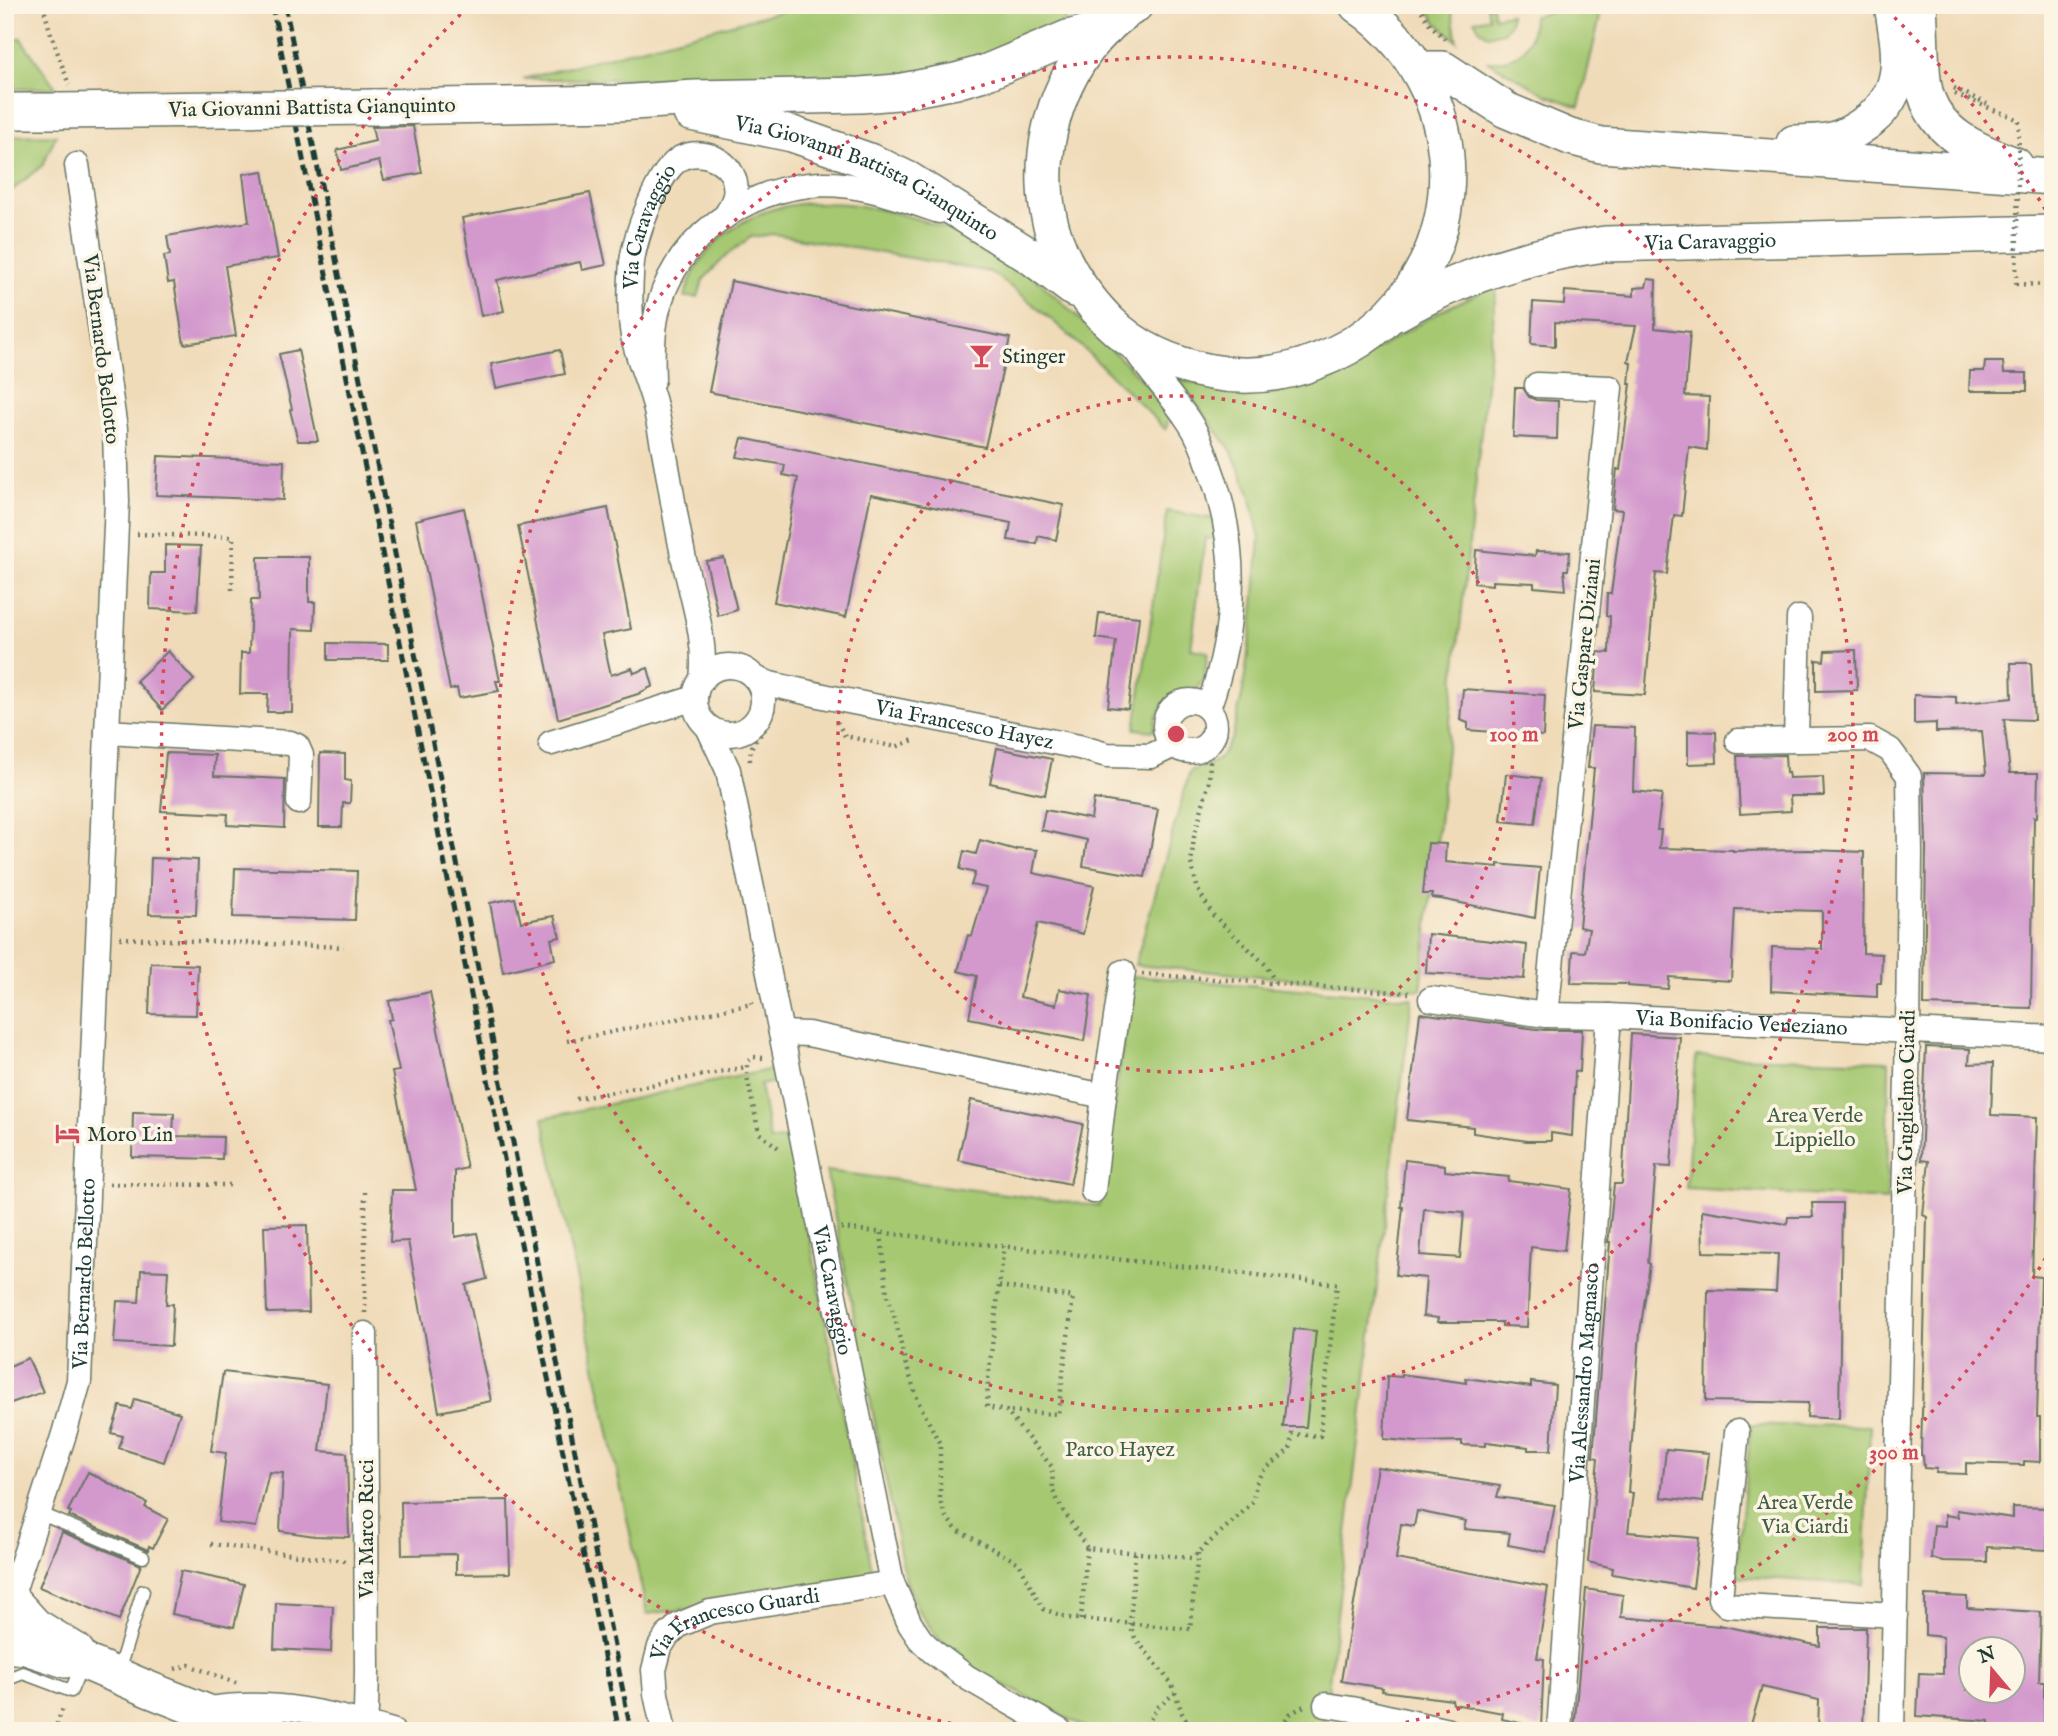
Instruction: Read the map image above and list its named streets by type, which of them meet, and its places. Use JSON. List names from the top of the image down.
{
  "streets": {
    "main road": ["Via Giovanni Battista Gianquinto", "Via Caravaggio"],
    "street": [
      "Via Bernardo Bellotto",
      "Via Gaspare Diziani",
      "Via Francesco Hayez",
      "Via Bonifacio Veneziano",
      "Via Guglielmo Ciardi",
      "Via Alessandro Magnasco",
      "Via Marco Ricci",
      "Via Francesco Guardi"
    ]
  },
  "crossings": [
    ["Via Giovanni Battista Gianquinto", "Via Caravaggio"],
    ["Via Caravaggio", "Via Francesco Hayez"],
    ["Via Caravaggio", "Via Francesco Guardi"],
    ["Via Gaspare Diziani", "Via Bonifacio Veneziano"],
    ["Via Bonifacio Veneziano", "Via Guglielmo Ciardi"],
    ["Via Bonifacio Veneziano", "Via Alessandro Magnasco"]
  ],
  "parks": ["Area Verde Lippiello", "Parco Hayez", "Area Verde Via Ciardi"],
  "places": {
    "bar": ["Stinger"],
    "hotel": ["Moro Lin"]
  },
  "north": "top",
  "rings": ["100 m", "200 m", "300 m"]
}
